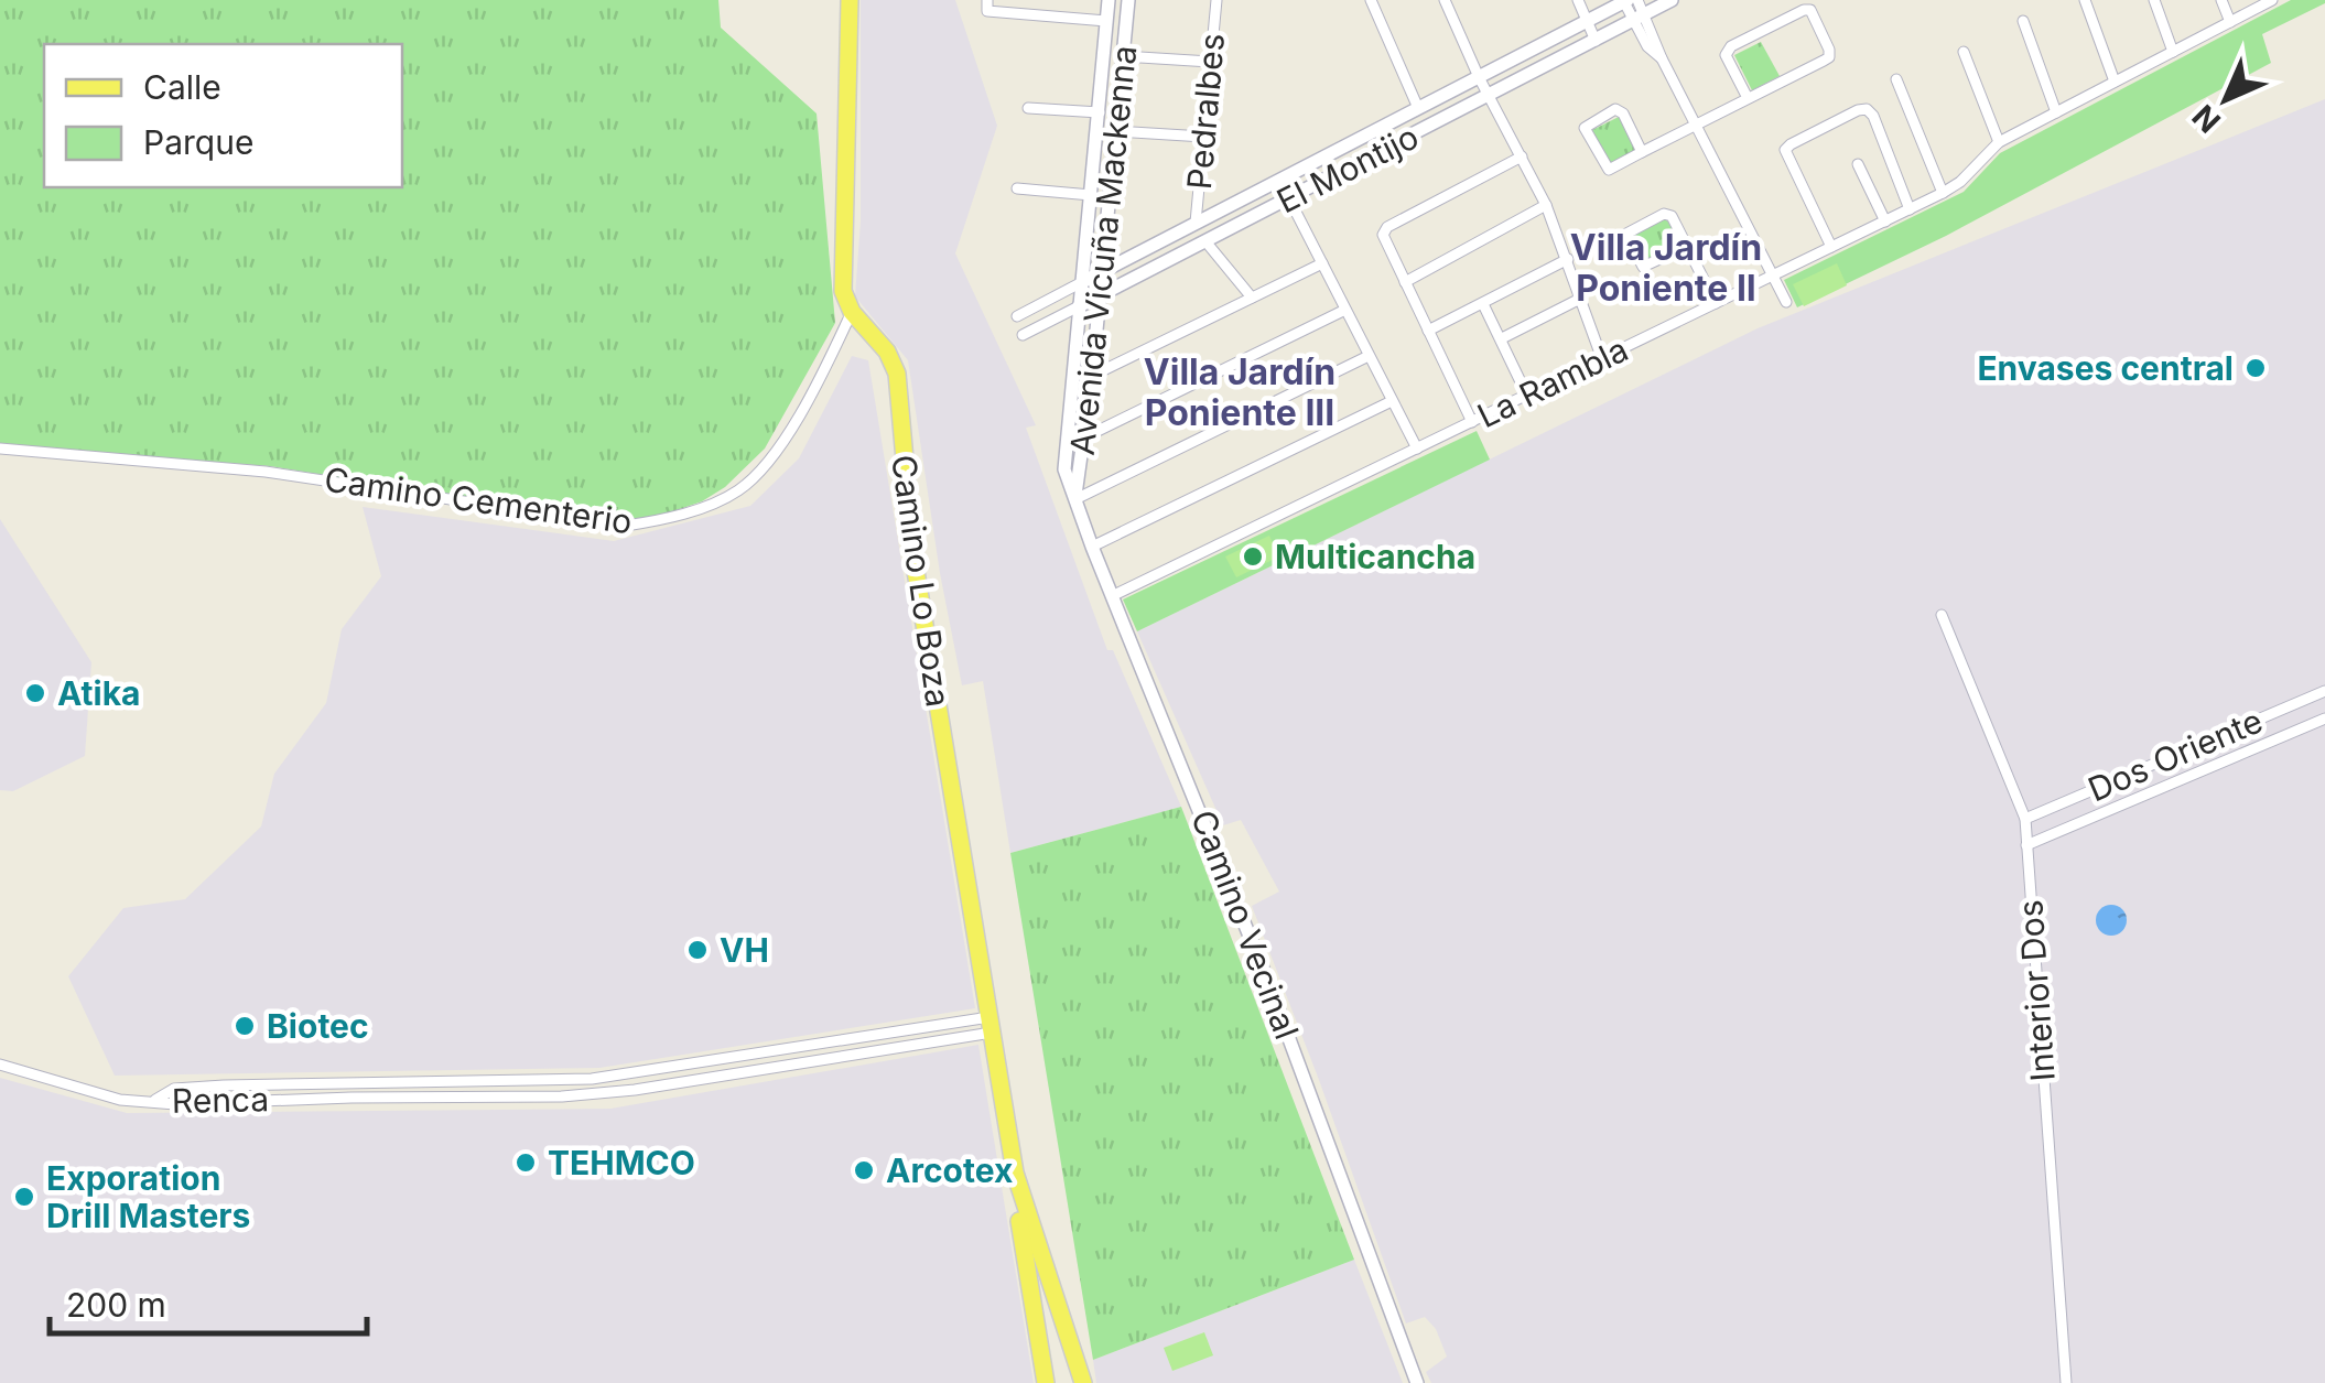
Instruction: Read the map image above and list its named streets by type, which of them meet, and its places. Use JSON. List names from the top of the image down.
{
  "streets": {
    "main road": ["Camino Lo Boza"],
    "street": [
      "Pedralbes",
      "El Montijo",
      "Avenida Vicuña Mackenna",
      "La Rambla",
      "Camino Cementerio",
      "Dos Oriente",
      "Camino Vecinal",
      "Interior Dos",
      "Renca"
    ]
  },
  "crossings": [
    ["Pedralbes", "El Montijo"],
    ["El Montijo", "Avenida Vicuña Mackenna"],
    ["Avenida Vicuña Mackenna", "Camino Vecinal"],
    ["La Rambla", "Camino Vecinal"],
    ["Camino Cementerio", "Camino Lo Boza"],
    ["Camino Lo Boza", "Renca"],
    ["Dos Oriente", "Interior Dos"]
  ],
  "districts": ["Villa Jardín Poniente II", "Villa Jardín Poniente III"],
  "places": [
    "Envases central",
    "Multicancha",
    "Atika",
    "VH",
    "Biotec",
    "TEHMCO",
    "Arcotex",
    "Exporation Drill Masters"
  ],
  "legend": ["Calle", "Parque"],
  "scale_bar": "200 m",
  "north": "bottom left"
}
